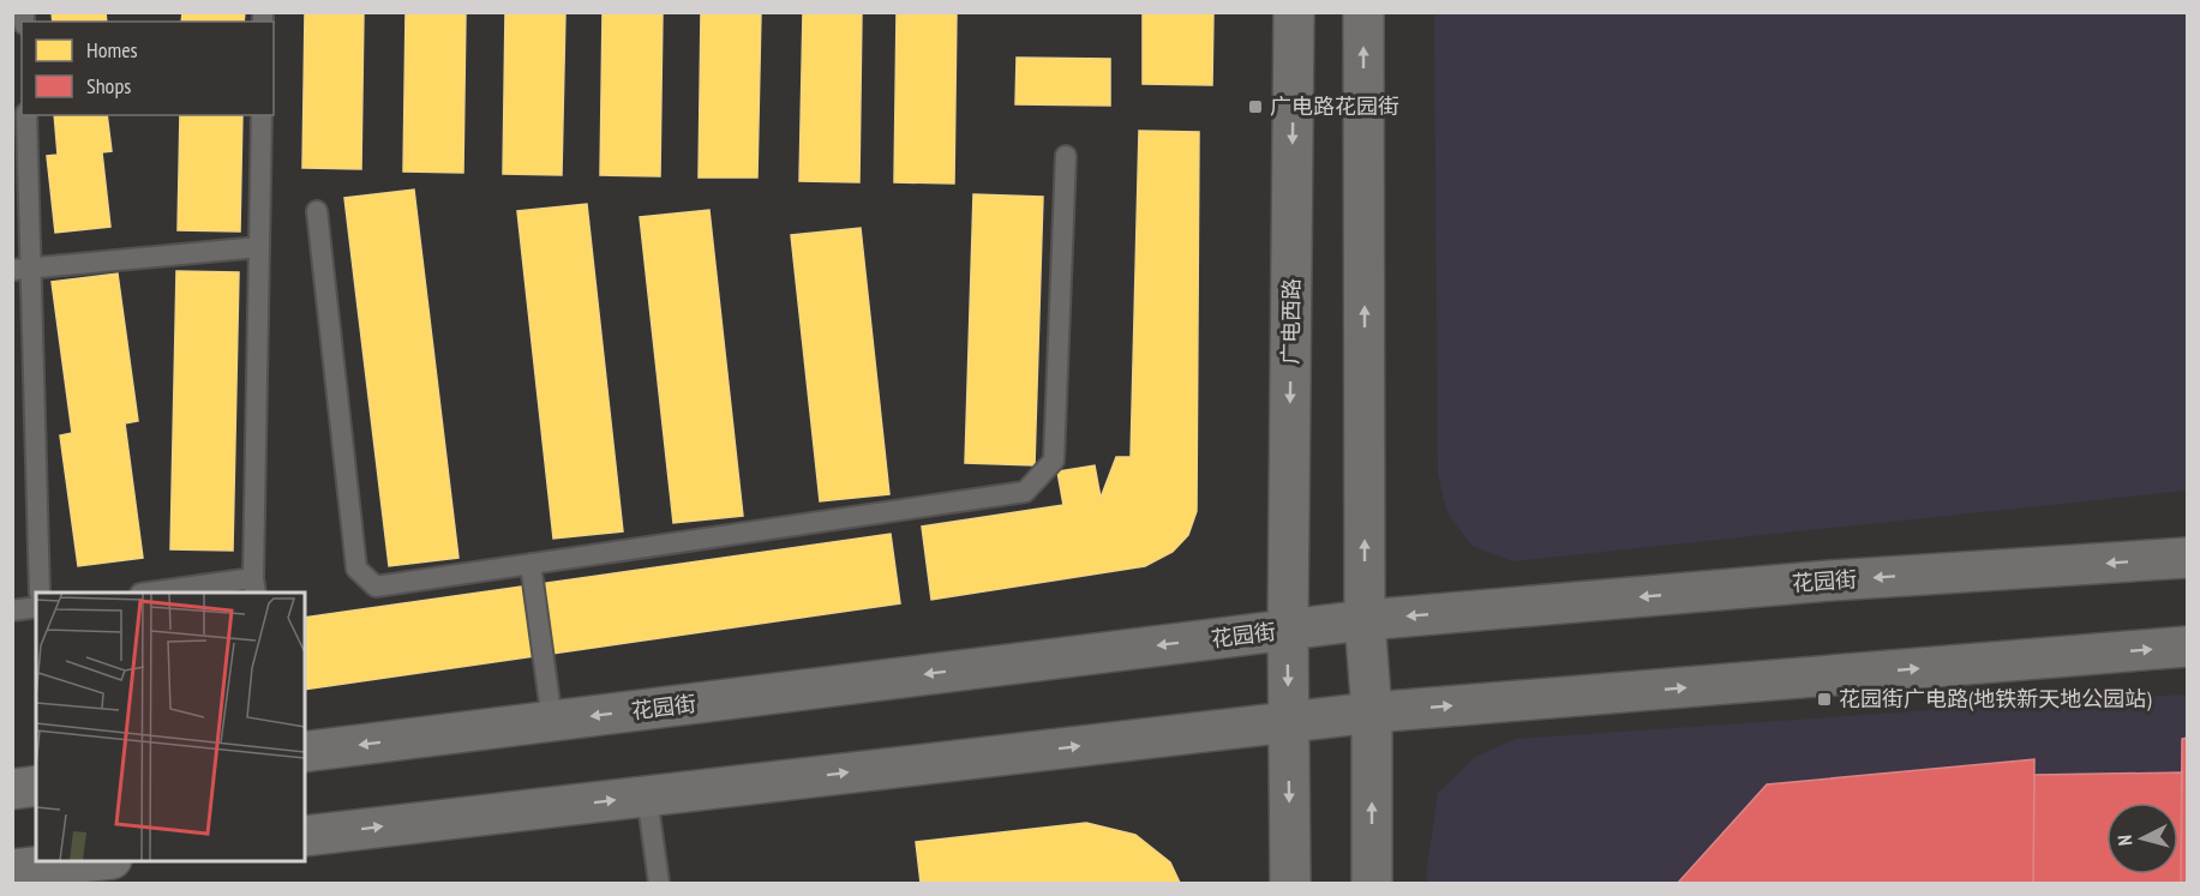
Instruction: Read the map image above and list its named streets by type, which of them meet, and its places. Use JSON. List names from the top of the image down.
{
  "streets": {
    "main road": ["广电西路", "花园街"]
  },
  "crossings": [
    ["广电西路", "花园街"]
  ],
  "places": {
    "transit": ["广电路花园街", "花园街广电路(地铁新天地公园站)"]
  },
  "legend": ["Homes", "Shops"],
  "north": "left"
}
